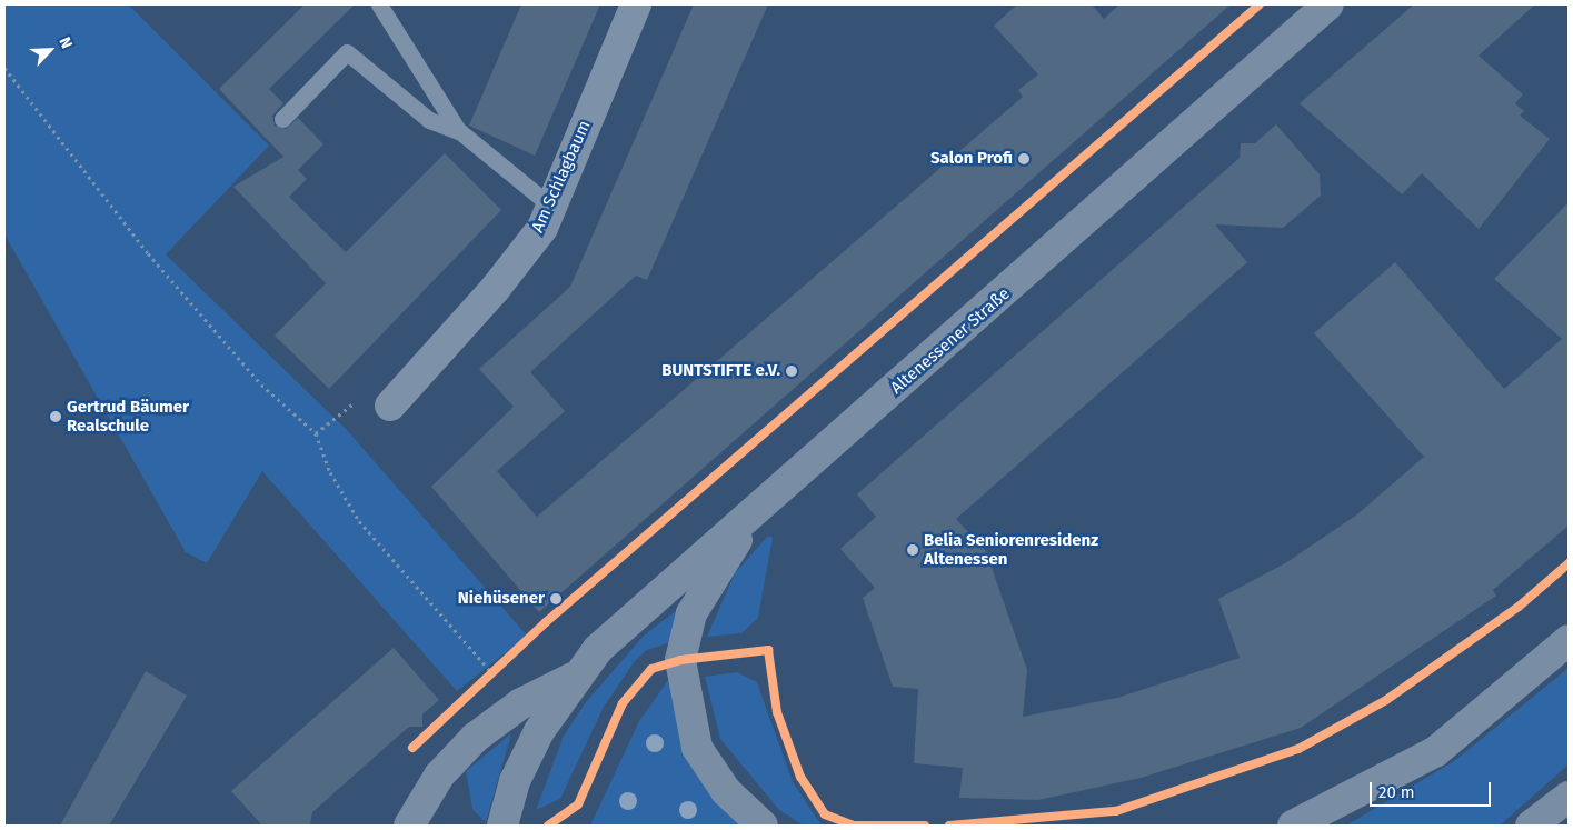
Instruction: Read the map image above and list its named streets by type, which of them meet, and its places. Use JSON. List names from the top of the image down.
{
  "streets": {
    "main road": ["Altenessener Straße"],
    "street": ["Am Schlagbaum"]
  },
  "places": [
    "Salon Profi",
    "BUNTSTIFTE e.V.",
    "Gertrud Bäumer Realschule",
    "Belia Seniorenresidenz Altenessen",
    "Niehüsener"
  ],
  "scale_bar": "20 m",
  "north": "top right"
}
